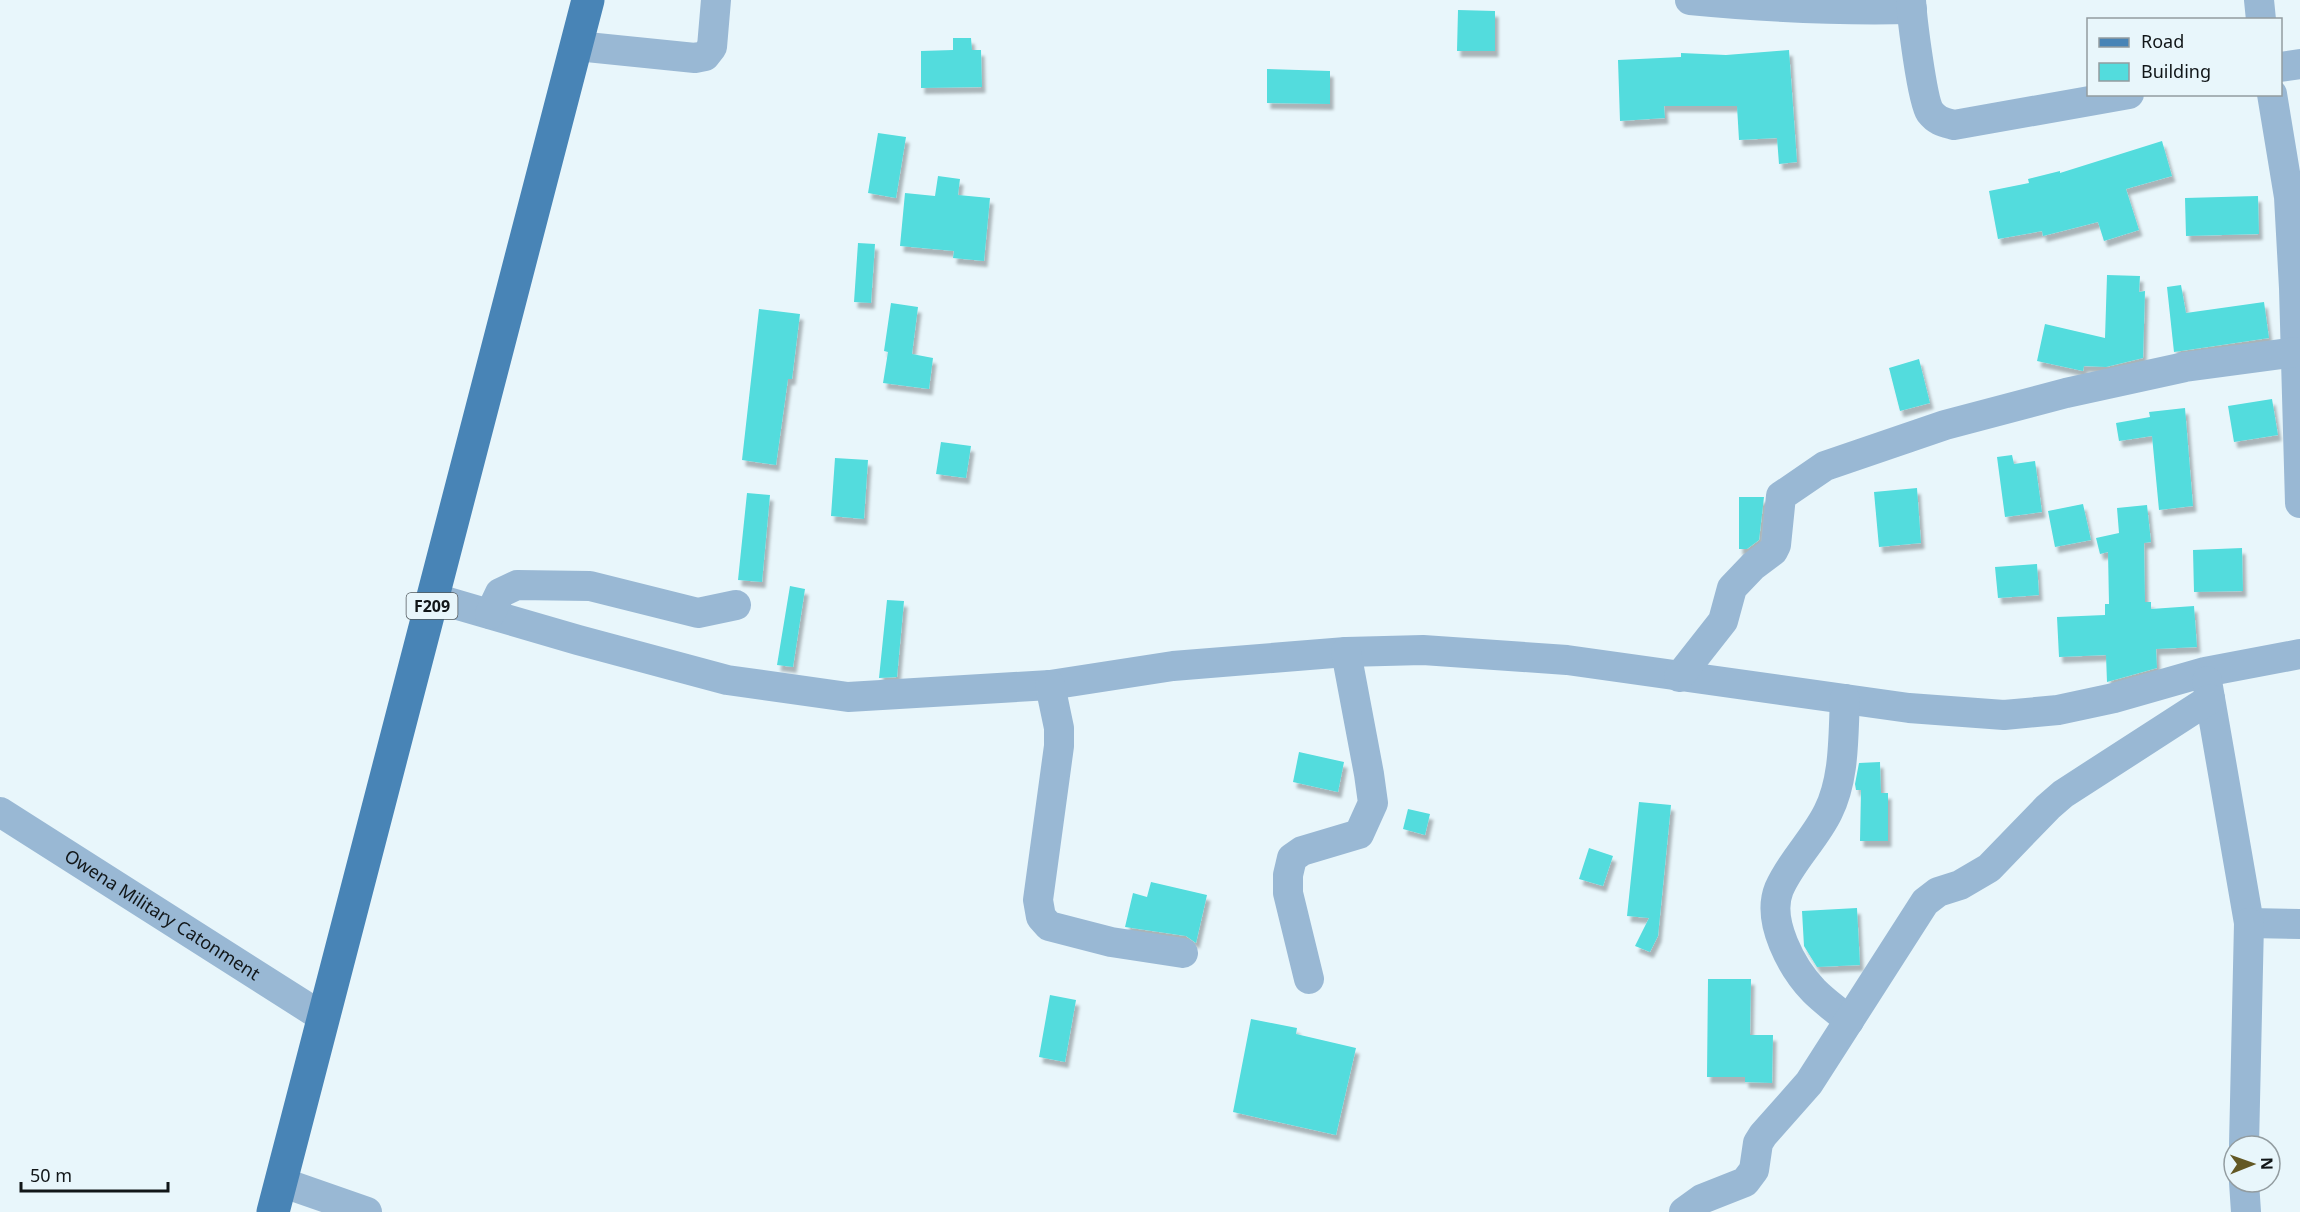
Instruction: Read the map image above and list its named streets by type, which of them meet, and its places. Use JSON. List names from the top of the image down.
{
  "streets": {
    "main road": ["F209"],
    "street": ["Owena Military Catonment"]
  },
  "crossings": [
    ["F209", "Owena Military Catonment"]
  ],
  "legend": ["Road", "Building"],
  "scale_bar": "50 m",
  "north": "right"
}
